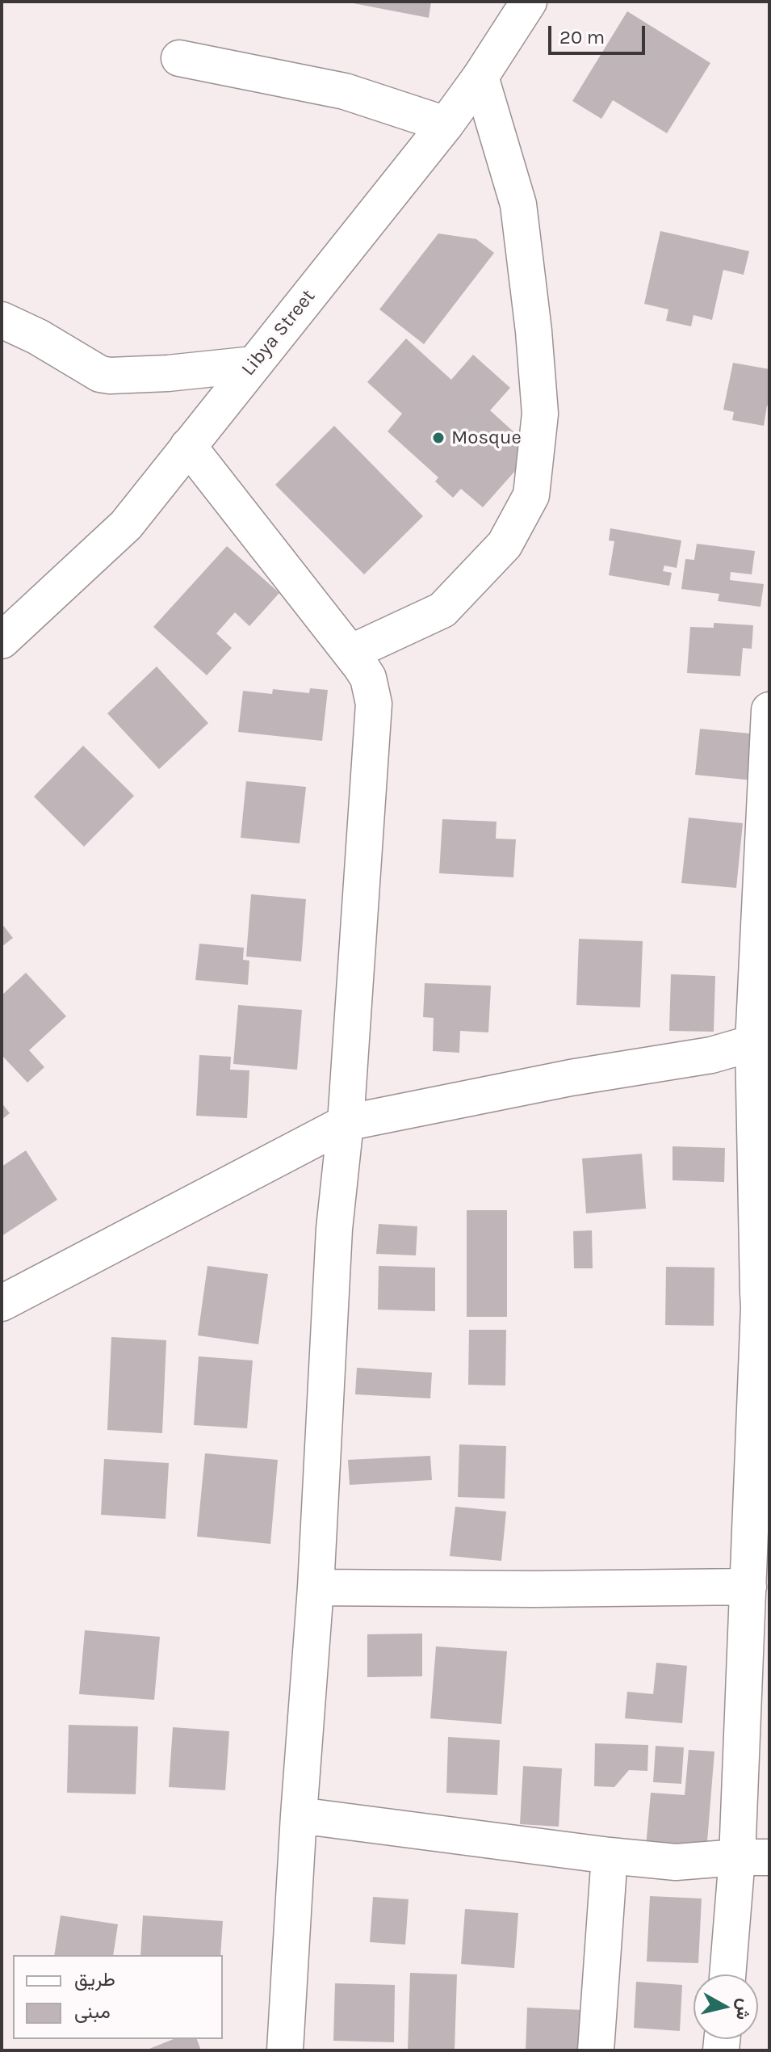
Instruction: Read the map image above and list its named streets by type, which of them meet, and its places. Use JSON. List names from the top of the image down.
{
  "streets": {
    "street": ["Libya Street"]
  },
  "places": ["Mosque"],
  "legend": ["طريق", "مبنى"],
  "scale_bar": "20 m",
  "north": "right"
}
